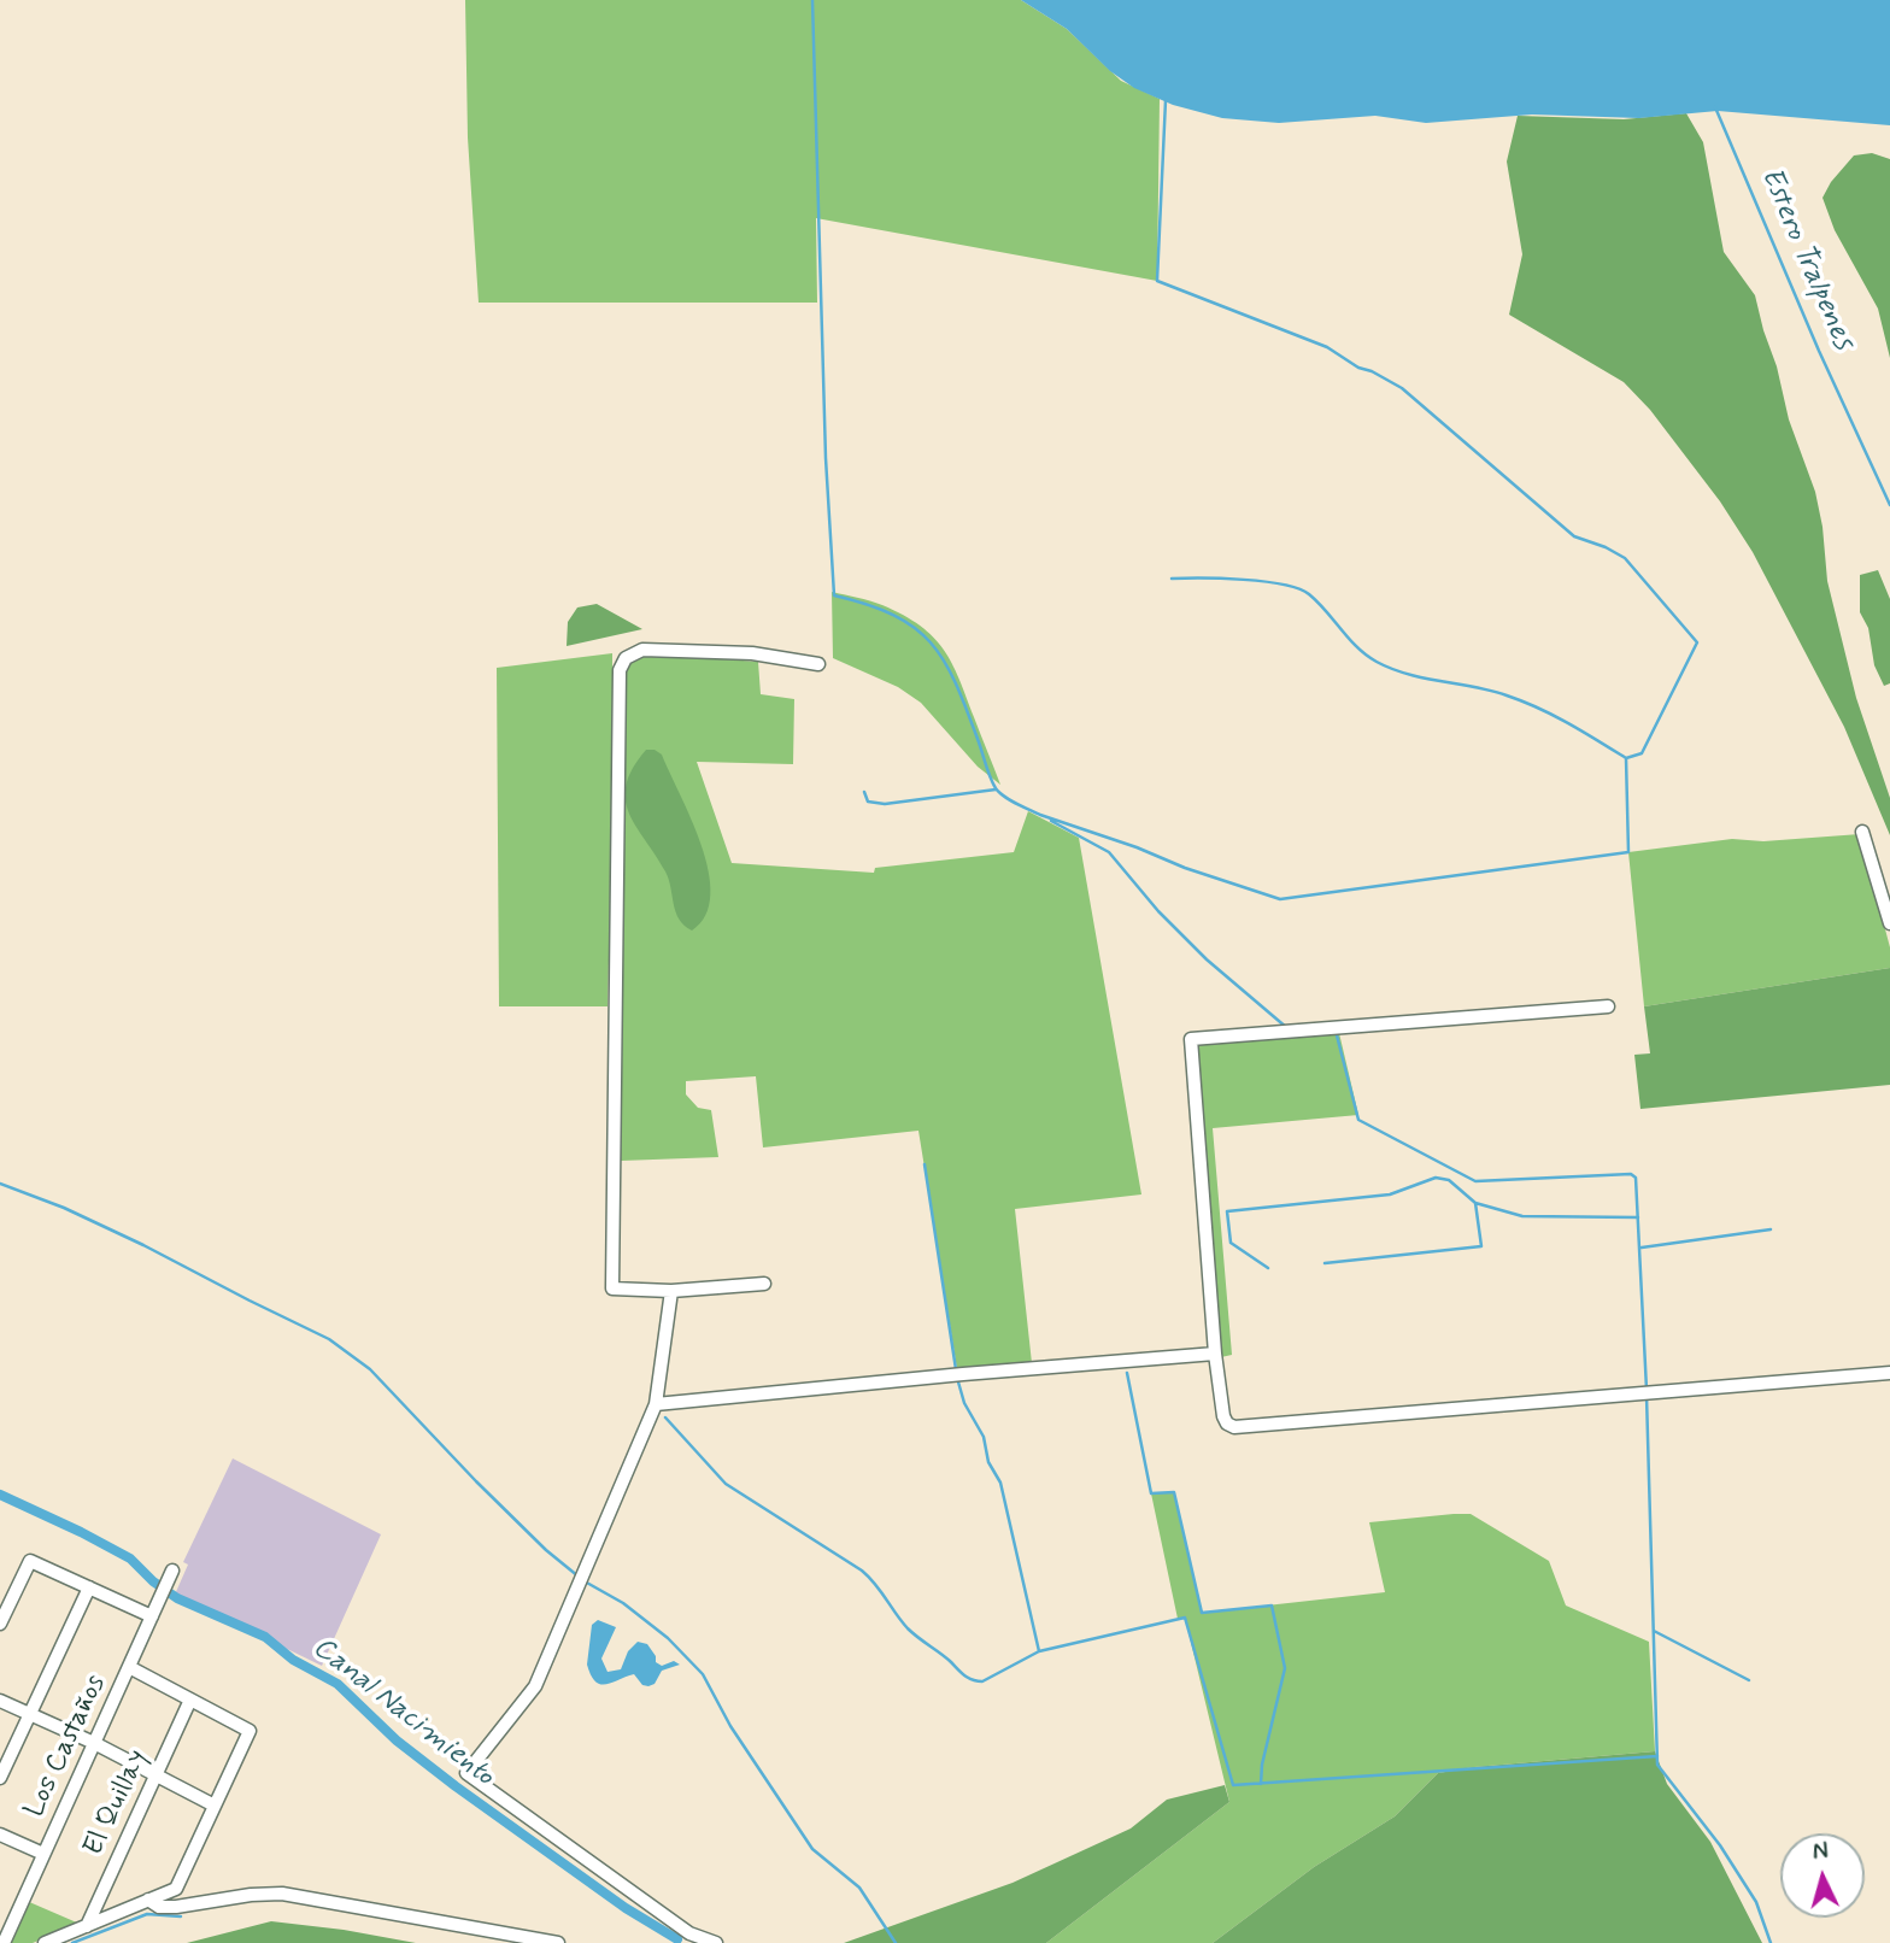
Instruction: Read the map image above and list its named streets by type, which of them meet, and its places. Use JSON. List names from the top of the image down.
{
  "streets": {
    "street": ["Los Castaños", "El Quillay"]
  },
  "water": ["Estero Tralpenes", "Canal Nacimiento"],
  "north": "top"
}
